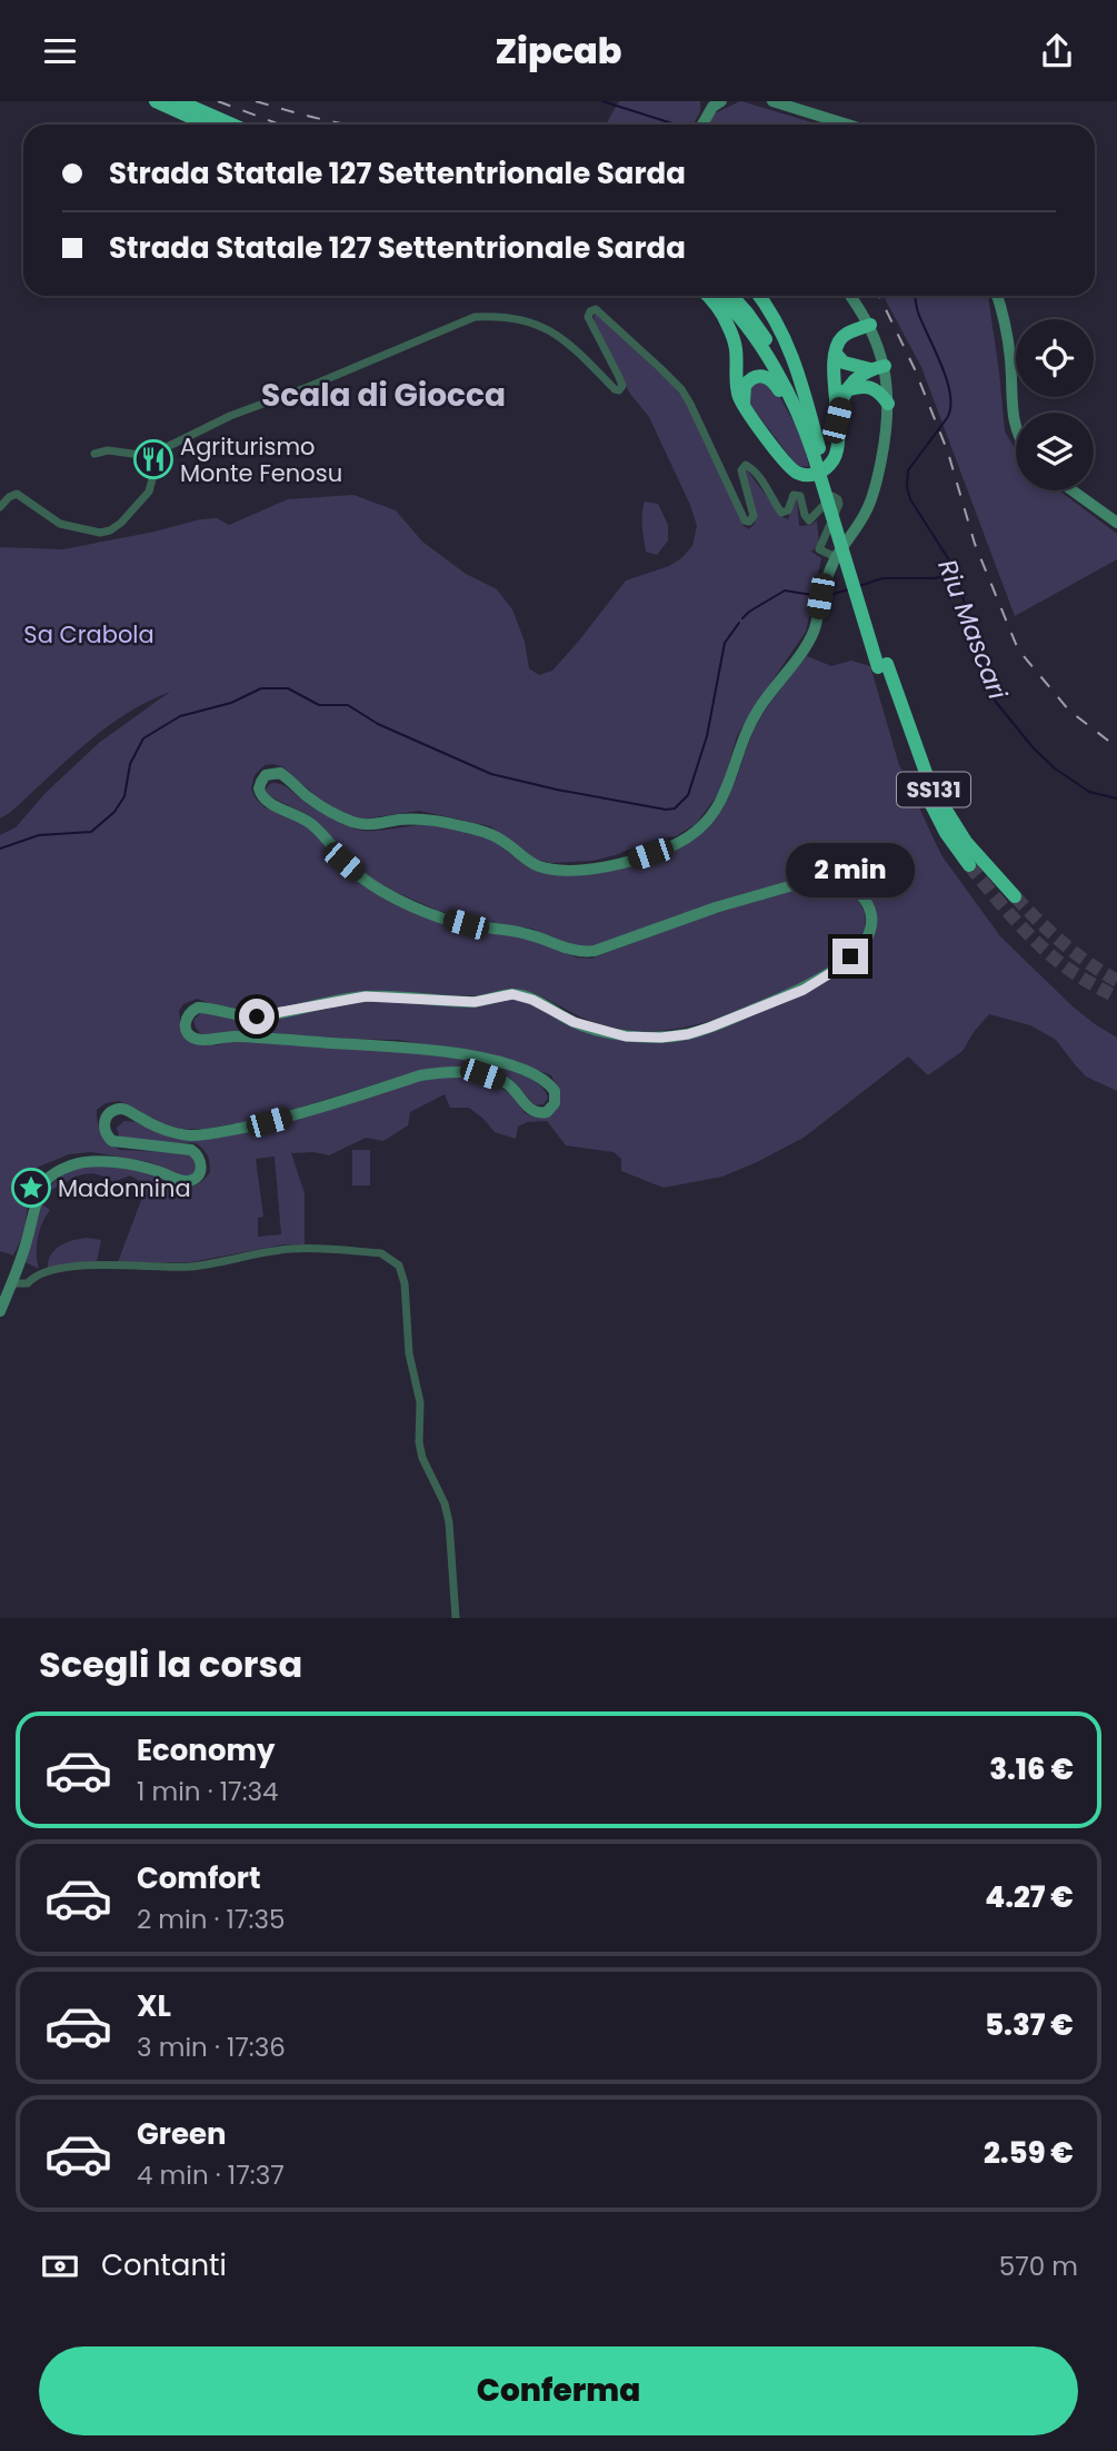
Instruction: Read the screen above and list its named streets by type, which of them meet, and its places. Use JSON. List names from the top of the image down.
{
  "streets": {
    "highway": ["SS131"]
  },
  "districts": ["Scala di Giocca"],
  "water": ["Riu Mascari"],
  "parks": ["Sa Crabola"],
  "places": {
    "restaurant": ["Agriturismo Monte Fenosu"],
    "place": ["Madonnina"]
  },
  "page": {
    "header": "Zipcab",
    "banner": ["Strada Statale 127 Settentrionale Sarda", "Strada Statale 127 Settentrionale Sarda"],
    "bubble": "2 min",
    "heading": "Scegli la corsa",
    "list": [
      {
        "name": "Economy",
        "note": "1 min · 17:34",
        "value": "3.16 €"
      },
      {
        "name": "Comfort",
        "note": "2 min · 17:35",
        "value": "4.27 €"
      },
      {
        "name": "XL",
        "note": "3 min · 17:36",
        "value": "5.37 €"
      },
      {
        "name": "Green",
        "note": "4 min · 17:37",
        "value": "2.59 €"
      }
    ],
    "pay": ["Contanti", "570 m"],
    "buttons": "Conferma"
  }
}
